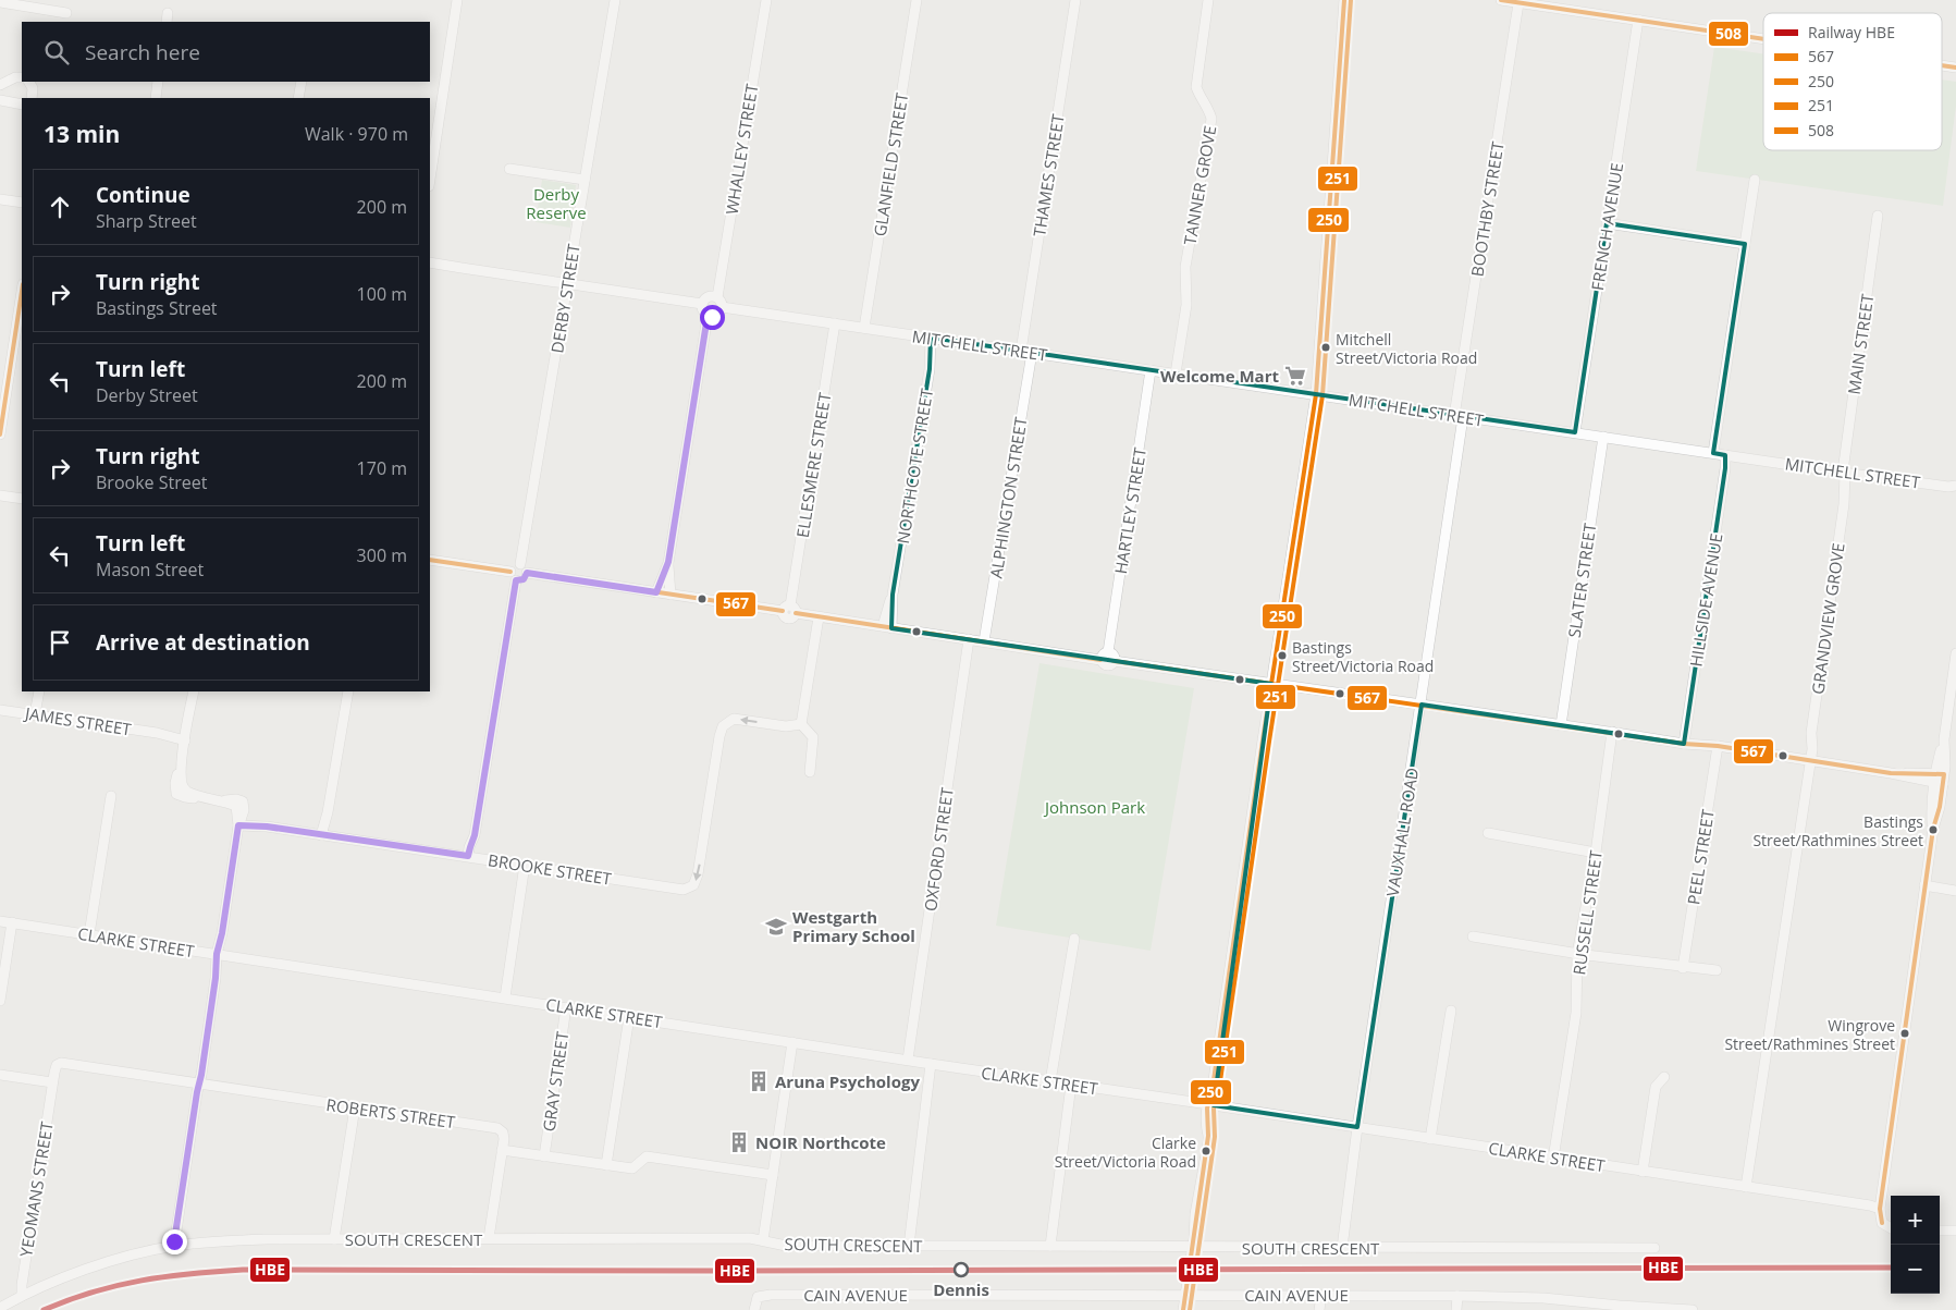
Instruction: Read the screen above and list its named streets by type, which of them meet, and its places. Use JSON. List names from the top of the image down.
{
  "streets": {
    "street": [
      "WHALLEY STREET",
      "GLANFIELD STREET",
      "THAMES STREET",
      "TANNER GROVE",
      "BOOTHBY STREET",
      "FRENCH AVENUE",
      "DERBY STREET",
      "MAIN STREET",
      "MITCHELL STREET",
      "ELLESMERE STREET",
      "NORTHCOTE STREET",
      "ALPHINGTON STREET",
      "HARTLEY STREET",
      "SLATER STREET",
      "HILLSIDE AVENUE",
      "GRANDVIEW GROVE",
      "JAMES STREET",
      "VAUXHALL ROAD",
      "OXFORD STREET",
      "PEEL STREET",
      "BROOKE STREET",
      "RUSSELL STREET",
      "CLARKE STREET",
      "GRAY STREET",
      "ROBERTS STREET",
      "YEOMANS STREET",
      "SOUTH CRESCENT",
      "CAIN AVENUE"
    ]
  },
  "crossings": [
    ["WHALLEY STREET", "MITCHELL STREET"],
    ["GLANFIELD STREET", "MITCHELL STREET"],
    ["THAMES STREET", "MITCHELL STREET"],
    ["THAMES STREET", "ALPHINGTON STREET"],
    ["TANNER GROVE", "MITCHELL STREET"],
    ["BOOTHBY STREET", "MITCHELL STREET"],
    ["BOOTHBY STREET", "VAUXHALL ROAD"],
    ["FRENCH AVENUE", "MITCHELL STREET"],
    ["MAIN STREET", "MITCHELL STREET"],
    ["MAIN STREET", "GRANDVIEW GROVE"],
    ["MITCHELL STREET", "ELLESMERE STREET"],
    ["MITCHELL STREET", "NORTHCOTE STREET"],
    ["MITCHELL STREET", "ALPHINGTON STREET"],
    ["MITCHELL STREET", "HARTLEY STREET"],
    ["MITCHELL STREET", "SLATER STREET"],
    ["MITCHELL STREET", "HILLSIDE AVENUE"],
    ["MITCHELL STREET", "GRANDVIEW GROVE"],
    ["MITCHELL STREET", "VAUXHALL ROAD"],
    ["GRANDVIEW GROVE", "CLARKE STREET"],
    ["VAUXHALL ROAD", "CLARKE STREET"],
    ["VAUXHALL ROAD", "SOUTH CRESCENT"],
    ["OXFORD STREET", "CLARKE STREET"],
    ["RUSSELL STREET", "CLARKE STREET"],
    ["CLARKE STREET", "GRAY STREET"],
    ["ROBERTS STREET", "YEOMANS STREET"],
    ["YEOMANS STREET", "SOUTH CRESCENT"]
  ],
  "parks": ["Derby Reserve", "Johnson Park"],
  "places": {
    "other": [
      "Mitchell Street/Victoria Road",
      "Bastings Street/Victoria Road",
      "Bastings Street/Rathmines Street",
      "Wingrove Street/Rathmines Street",
      "Clarke Street/Victoria Road",
      "Dennis"
    ],
    "supermarket": ["Welcome Mart"],
    "school or university": ["Westgarth Primary School"],
    "building": ["Aruna Psychology", "NOIR Northcote"]
  },
  "lines": [
    "transit line 250",
    "transit line 251",
    "transit line 508",
    "transit line 567",
    "rail line HBE"
  ],
  "legend": [
    "Railway HBE",
    "567",
    "250",
    "251",
    "508"
  ],
  "page": {
    "search": "Search here",
    "heading": ["13 min", "Walk · 970 m"],
    "list": [
      ["Continue", "Sharp Street", "200 m"],
      ["Turn right", "Bastings Street", "100 m"],
      ["Turn left", "Derby Street", "200 m"],
      ["Turn right", "Brooke Street", "170 m"],
      ["Turn left", "Mason Street", "300 m"],
      "Arrive at destination"
    ],
    "map_buttons": ["+", "−"]
  }
}
